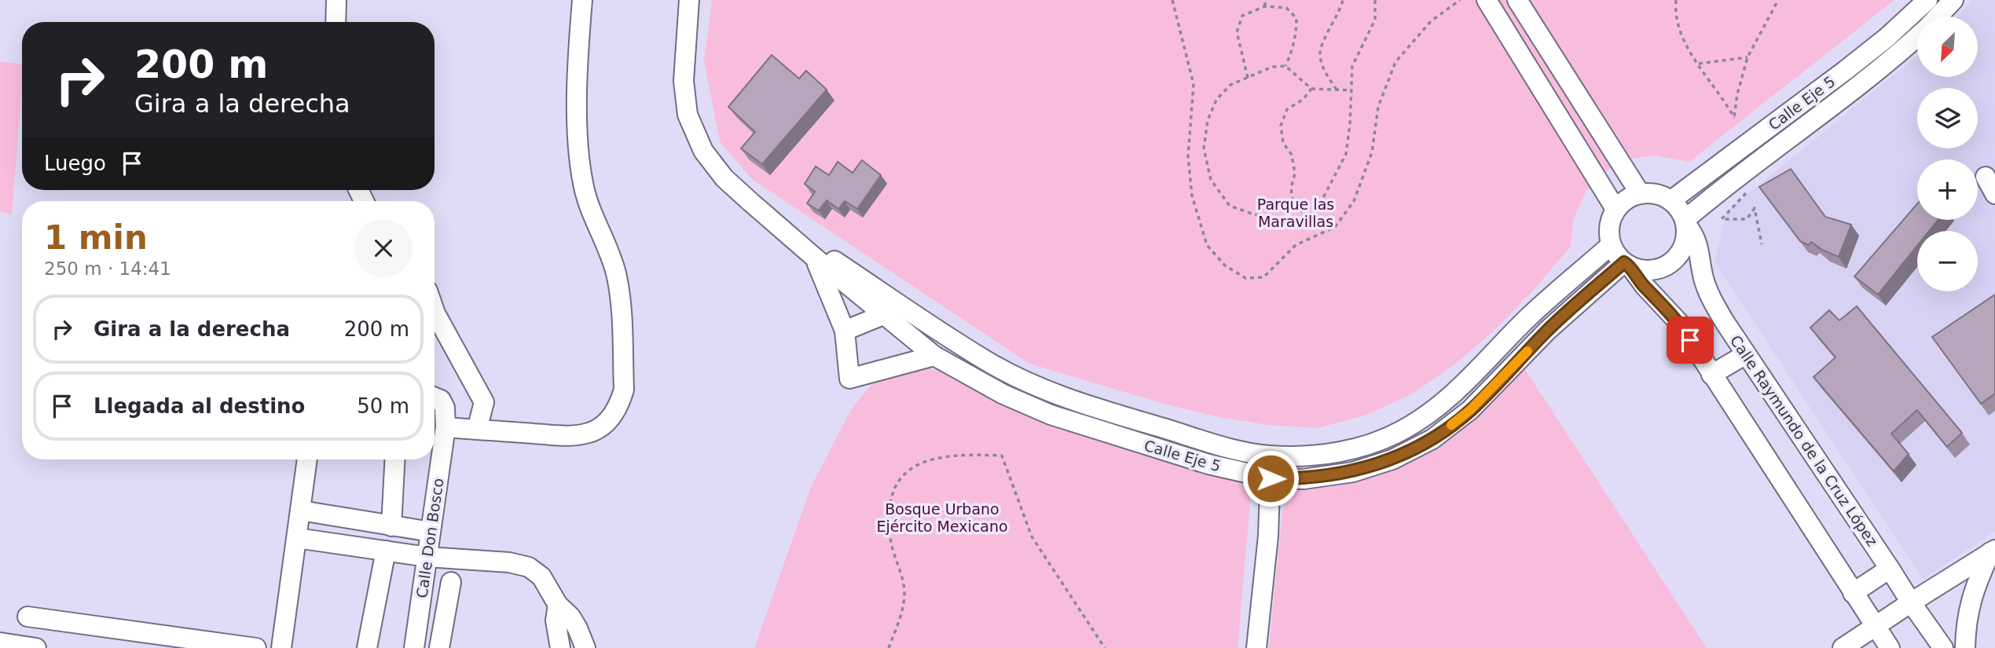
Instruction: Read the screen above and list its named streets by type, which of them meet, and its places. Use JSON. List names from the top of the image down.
{
  "streets": {
    "street": ["Calle Eje 5", "Calle Raymundo de la Cruz López", "Calle Don Bosco"]
  },
  "crossings": [
    ["Calle Eje 5", "Calle Raymundo de la Cruz López"]
  ],
  "parks": ["Parque las Maravillas", "Bosque Urbano Ejército Mexicano"],
  "north": "bottom left",
  "page": {
    "map_buttons": ["+", "−"],
    "turn": ["200 m", "Gira a la derecha"],
    "then": "Luego",
    "heading": ["1 min", "250 m · 14:41"],
    "list": [
      {
        "name": "Gira a la derecha",
        "value": "200 m"
      },
      {
        "name": "Llegada al destino",
        "value": "50 m"
      }
    ]
  }
}
